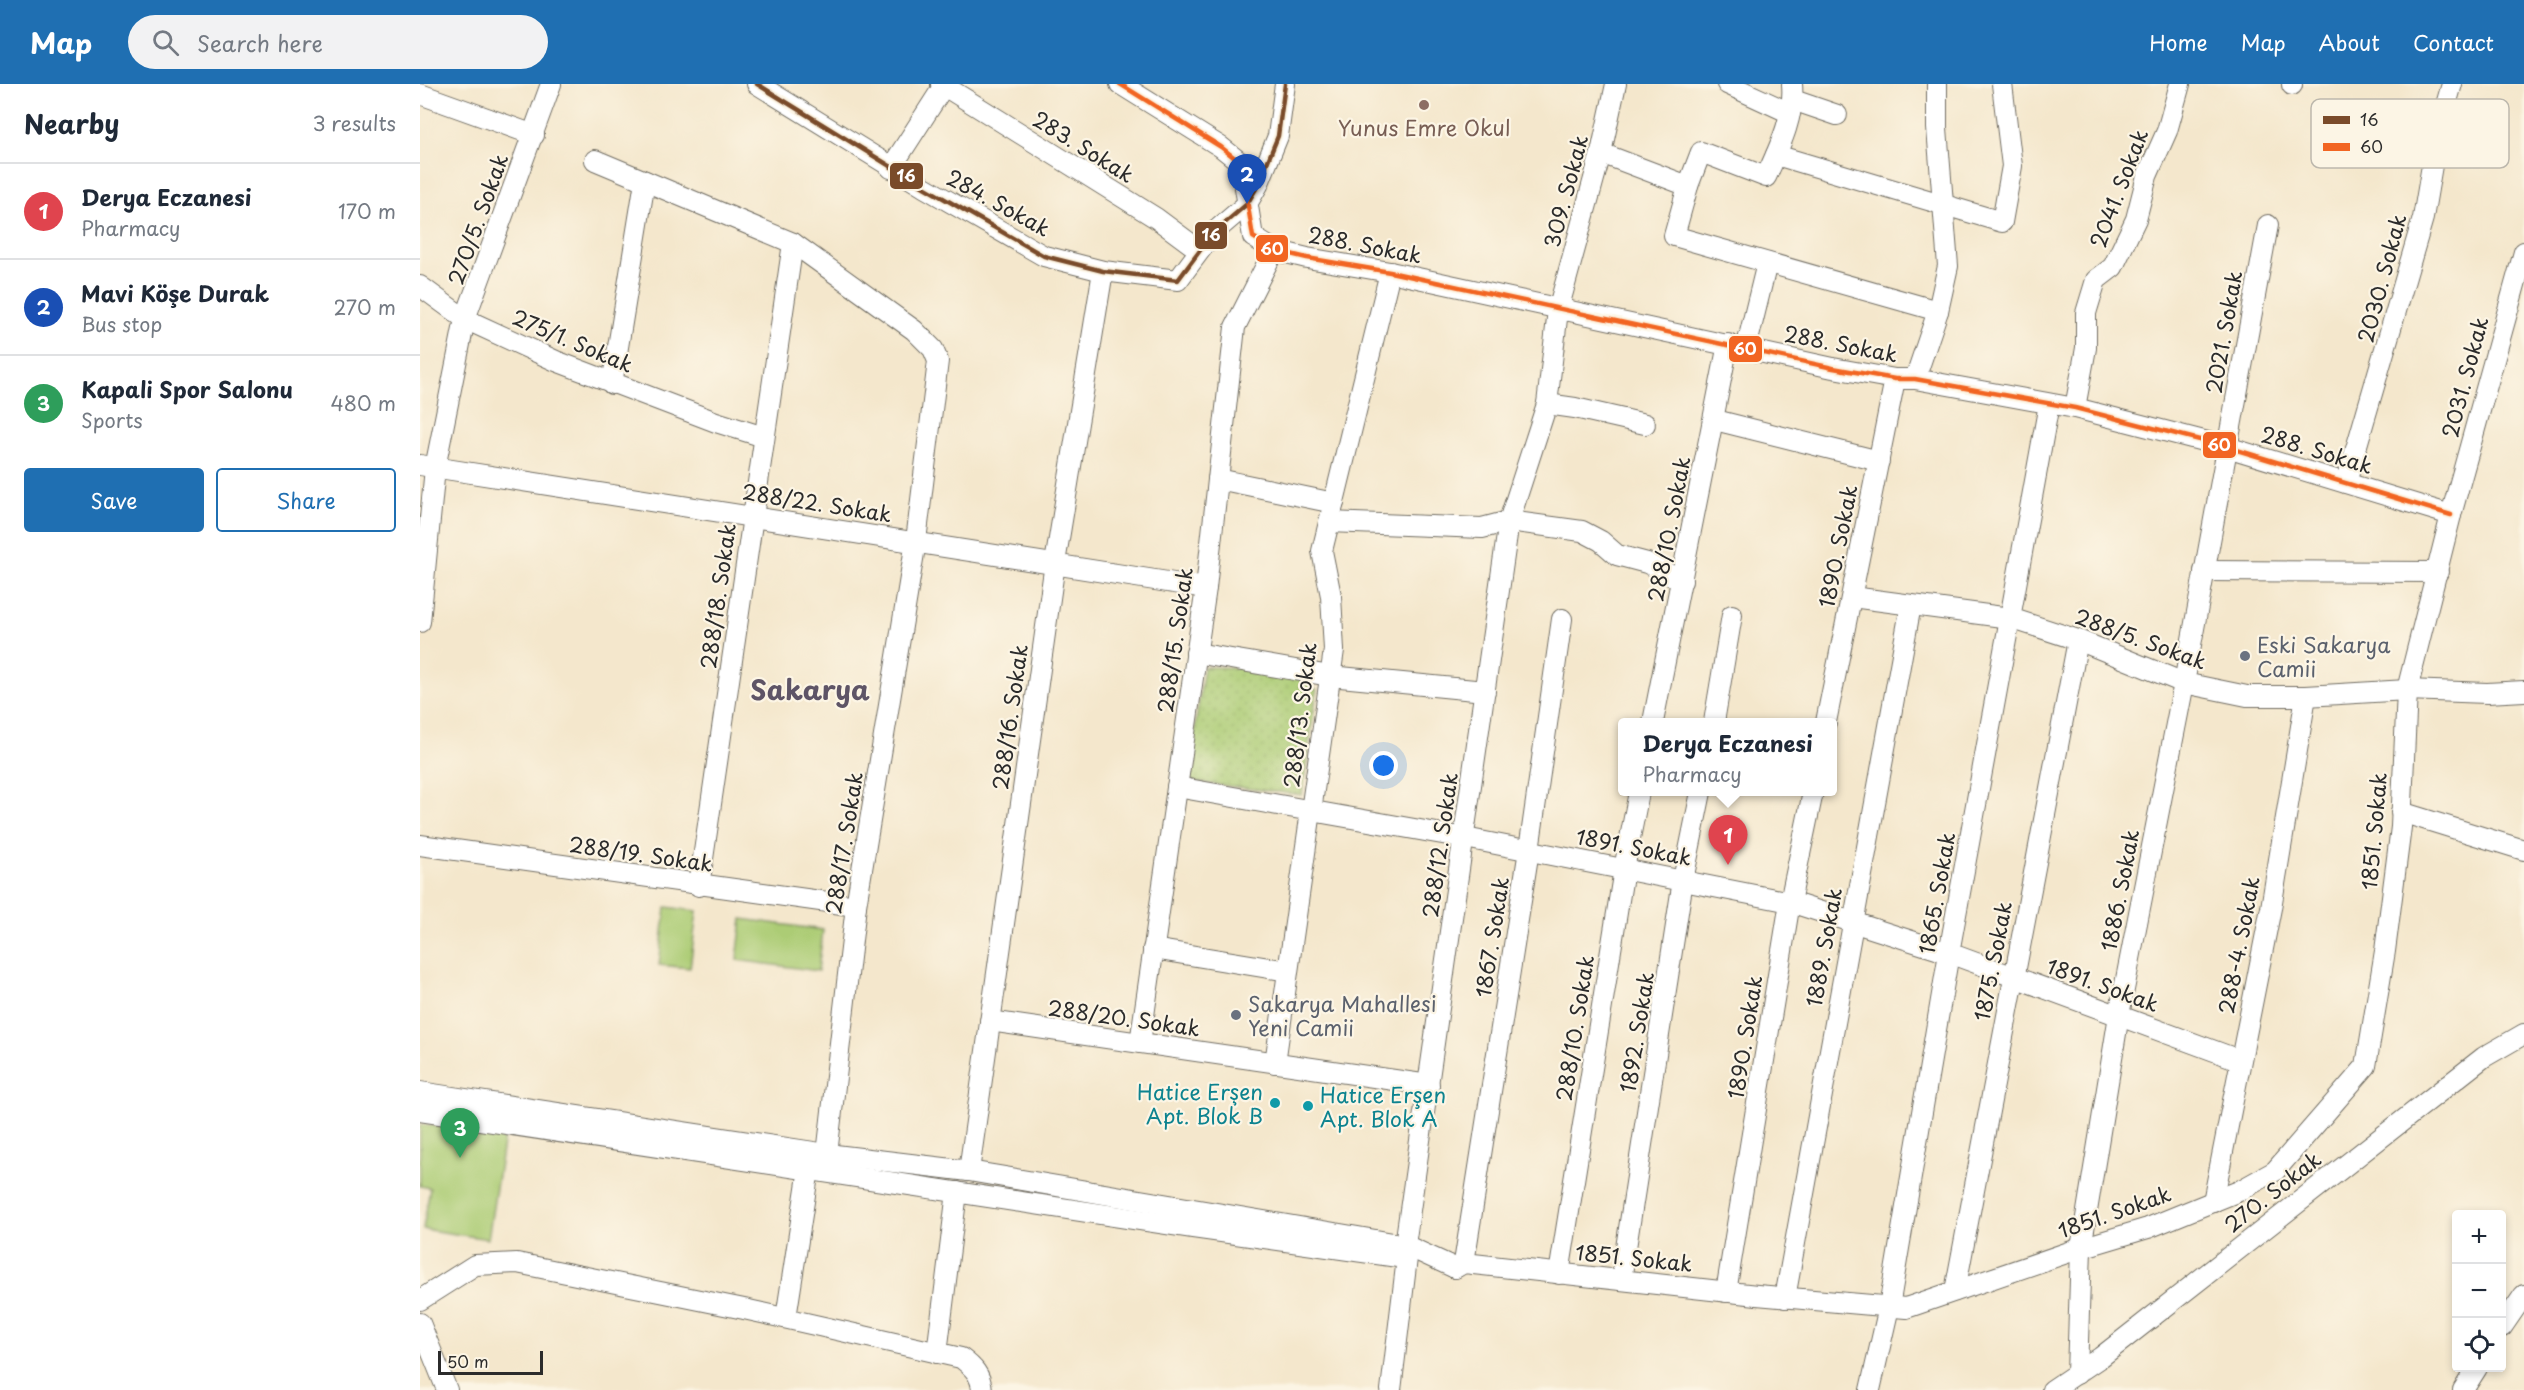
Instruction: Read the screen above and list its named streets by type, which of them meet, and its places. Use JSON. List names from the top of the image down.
{
  "streets": {
    "street": [
      "283. Sokak",
      "2041. Sokak",
      "309. Sokak",
      "284. Sokak",
      "270/5. Sokak",
      "288. Sokak",
      "2030. Sokak",
      "2021. Sokak",
      "275/1. Sokak",
      "2031. Sokak",
      "288/22. Sokak",
      "288/10. Sokak",
      "1890. Sokak",
      "288/18. Sokak",
      "288/5. Sokak",
      "288/15. Sokak",
      "288/13. Sokak",
      "288/16. Sokak",
      "1851. Sokak",
      "288/17. Sokak",
      "288/12. Sokak",
      "1891. Sokak",
      "288/19. Sokak",
      "1886. Sokak",
      "1865. Sokak",
      "1867. Sokak",
      "288-4. Sokak",
      "1889. Sokak",
      "1875. Sokak",
      "288/20. Sokak",
      "1892. Sokak",
      "270. Sokak"
    ]
  },
  "crossings": [
    ["283. Sokak", "284. Sokak"],
    ["2041. Sokak", "288. Sokak"],
    ["309. Sokak", "288. Sokak"],
    ["309. Sokak", "288/12. Sokak"],
    ["284. Sokak", "288. Sokak"],
    ["284. Sokak", "288/16. Sokak"],
    ["270/5. Sokak", "275/1. Sokak"],
    ["270/5. Sokak", "288/22. Sokak"],
    ["288. Sokak", "2030. Sokak"],
    ["288. Sokak", "2021. Sokak"],
    ["288. Sokak", "2031. Sokak"],
    ["288. Sokak", "288/10. Sokak"],
    ["288. Sokak", "1890. Sokak"],
    ["288. Sokak", "288/15. Sokak"],
    ["288. Sokak", "288/13. Sokak"],
    ["288. Sokak", "288/12. Sokak"],
    ["288. Sokak", "1865. Sokak"],
    ["2021. Sokak", "1886. Sokak"],
    ["275/1. Sokak", "288/18. Sokak"],
    ["2031. Sokak", "1851. Sokak"],
    ["288/22. Sokak", "288/18. Sokak"],
    ["288/22. Sokak", "288/15. Sokak"],
    ["288/22. Sokak", "288/16. Sokak"],
    ["288/22. Sokak", "288/17. Sokak"],
    ["288/10. Sokak", "1851. Sokak"],
    ["288/10. Sokak", "1891. Sokak"],
    ["1890. Sokak", "288/5. Sokak"],
    ["1890. Sokak", "1851. Sokak"],
    ["1890. Sokak", "1891. Sokak"],
    ["288/18. Sokak", "288/17. Sokak"],
    ["288/18. Sokak", "288/19. Sokak"],
    ["288/5. Sokak", "1851. Sokak"],
    ["288/5. Sokak", "1886. Sokak"],
    ["288/5. Sokak", "1865. Sokak"],
    ["288/5. Sokak", "288-4. Sokak"],
    ["288/5. Sokak", "1889. Sokak"],
    ["288/5. Sokak", "1875. Sokak"],
    ["288/15. Sokak", "1891. Sokak"],
    ["288/15. Sokak", "288/20. Sokak"],
    ["288/13. Sokak", "1891. Sokak"],
    ["288/13. Sokak", "288/20. Sokak"],
    ["288/16. Sokak", "288/20. Sokak"],
    ["1851. Sokak", "288/12. Sokak"],
    ["1851. Sokak", "1886. Sokak"],
    ["1851. Sokak", "1865. Sokak"],
    ["1851. Sokak", "1867. Sokak"],
    ["1851. Sokak", "288-4. Sokak"],
    ["1851. Sokak", "1889. Sokak"],
    ["1851. Sokak", "1875. Sokak"],
    ["1851. Sokak", "1892. Sokak"],
    ["288/17. Sokak", "288/19. Sokak"],
    ["288/12. Sokak", "1891. Sokak"],
    ["288/12. Sokak", "288/20. Sokak"],
    ["1891. Sokak", "1886. Sokak"],
    ["1891. Sokak", "1865. Sokak"],
    ["1891. Sokak", "1867. Sokak"],
    ["1891. Sokak", "288-4. Sokak"],
    ["1891. Sokak", "1889. Sokak"],
    ["1891. Sokak", "1875. Sokak"],
    ["1891. Sokak", "1892. Sokak"],
    ["1886. Sokak", "270. Sokak"]
  ],
  "districts": ["Sakarya"],
  "places": [
    "Yunus Emre Okul",
    "Eski Sakarya Camii",
    "Sakarya Mahallesi Yeni Camii",
    "Hatice Erşen Apt. Blok B",
    "Hatice Erşen Apt. Blok A"
  ],
  "lines": ["transit line 16", "transit line 60"],
  "legend": ["16", "60"],
  "scale_bar": "50 m",
  "page": {
    "header": "Map",
    "search": "Search here",
    "nav": [
      "Home",
      "Map",
      "About",
      "Contact"
    ],
    "heading": ["Nearby", "3 results"],
    "pins": ["2", "1", "3"],
    "list": [
      {
        "mark": "1",
        "name": "Derya Eczanesi",
        "note": "Pharmacy",
        "value": "170 m"
      },
      {
        "mark": "2",
        "name": "Mavi Köşe Durak",
        "note": "Bus stop",
        "value": "270 m"
      },
      {
        "mark": "3",
        "name": "Kapali Spor Salonu",
        "note": "Sports",
        "value": "480 m"
      }
    ],
    "buttons": ["Save", "Share"],
    "popup": ["Derya Eczanesi", "Pharmacy"],
    "map_buttons": ["+", "−"],
    "scale": "50 m"
  }
}
